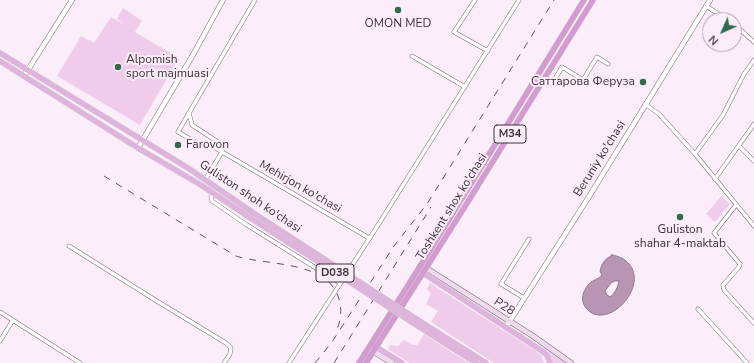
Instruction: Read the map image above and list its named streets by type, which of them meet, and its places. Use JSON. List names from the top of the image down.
{
  "streets": {
    "highway": ["M34", "Toshkent shox ko'chasi"],
    "main road": ["Guliston shoh ko'chasi", "D038", "Р28"],
    "street": ["Beruniy ko'chasi", "Mehirjon ko'chasi"]
  },
  "crossings": [
    ["Beruniy ko'chasi", "Р28"]
  ],
  "places": [
    "OMON MED",
    "Alpomish sport majmuasi",
    "Саттарова Феруза",
    "Farovon",
    "Guliston shahar 4-maktab"
  ],
  "north": "bottom left"
}
